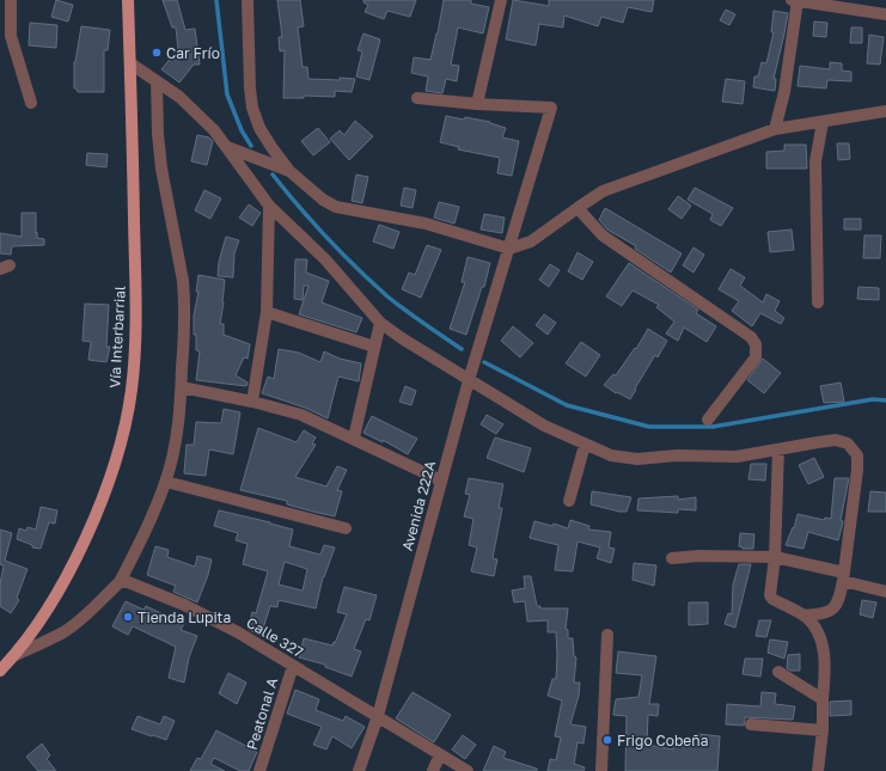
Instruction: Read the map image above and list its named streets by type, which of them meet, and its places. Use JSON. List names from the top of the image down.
{
  "streets": {
    "main road": ["Vía Interbarrial"],
    "street": ["Avenida 222A", "Calle 327", "Peatonal A"]
  },
  "crossings": [
    ["Avenida 222A", "Calle 327"],
    ["Calle 327", "Peatonal A"]
  ],
  "places": ["Car Frío", "Tienda Lupita", "Frigo Cobeña"]
}
